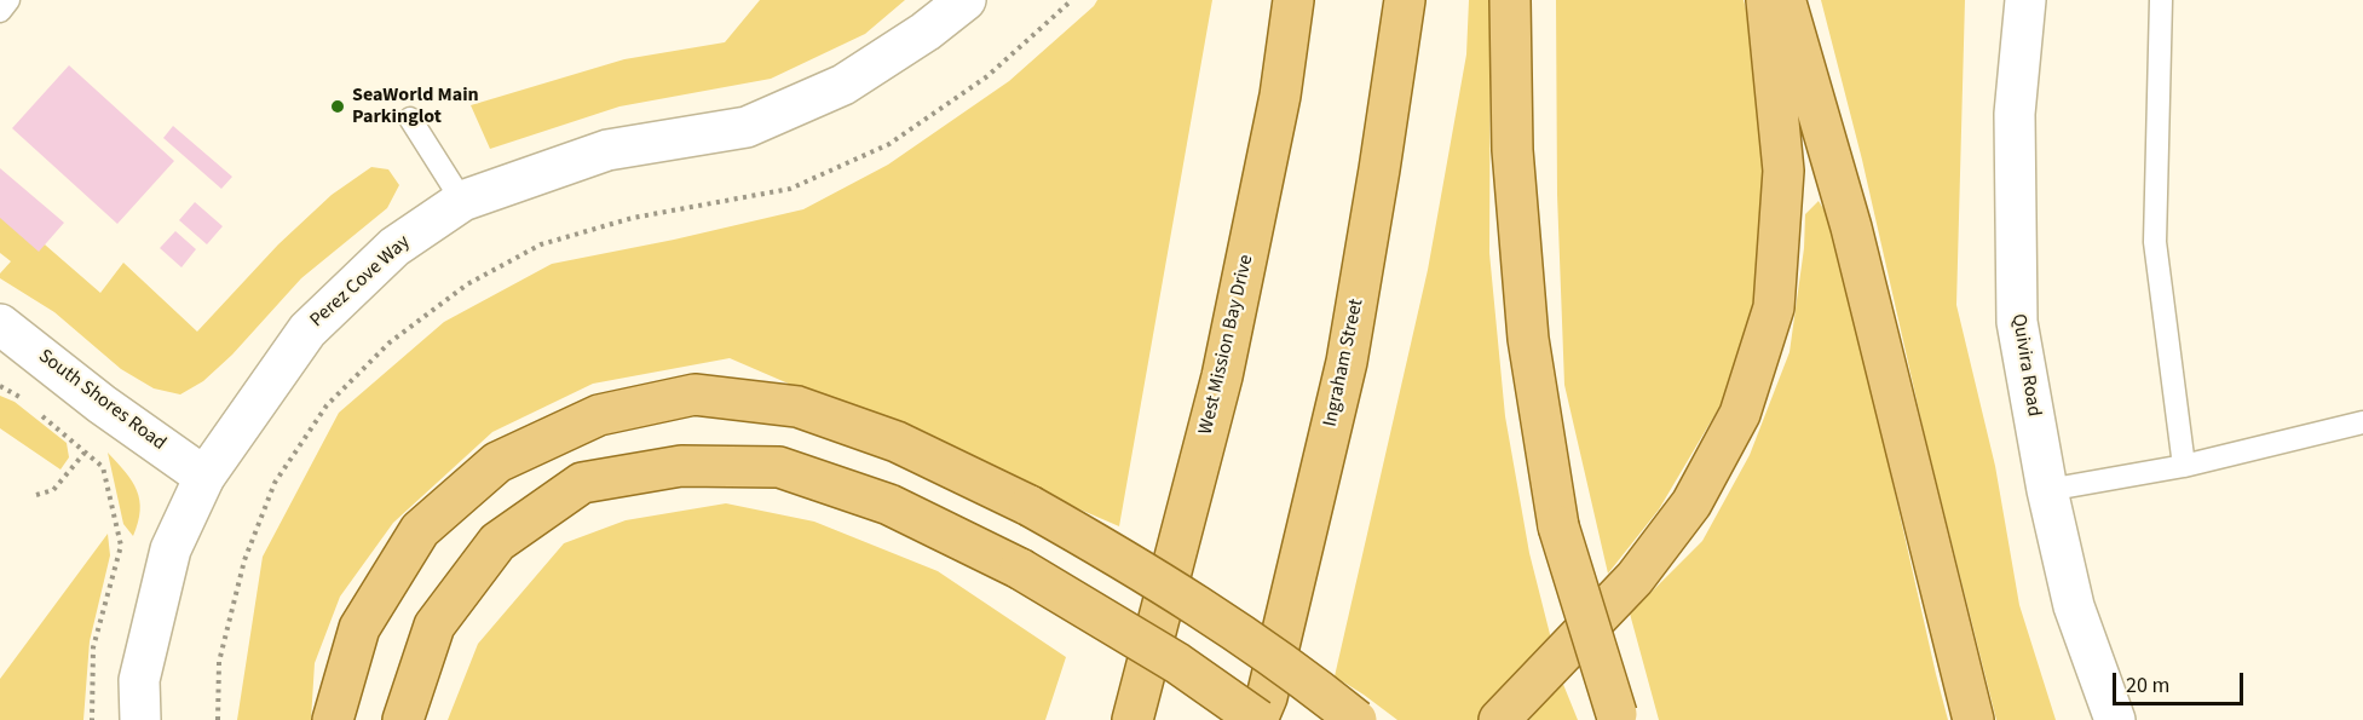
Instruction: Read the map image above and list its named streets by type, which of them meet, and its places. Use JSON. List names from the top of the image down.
{
  "streets": {
    "main road": ["West Mission Bay Drive", "Ingraham Street"],
    "street": ["Perez Cove Way", "Quivira Road", "South Shores Road"]
  },
  "crossings": [
    ["Perez Cove Way", "South Shores Road"]
  ],
  "places": ["SeaWorld Main Parkinglot"],
  "scale_bar": "20 m"
}
